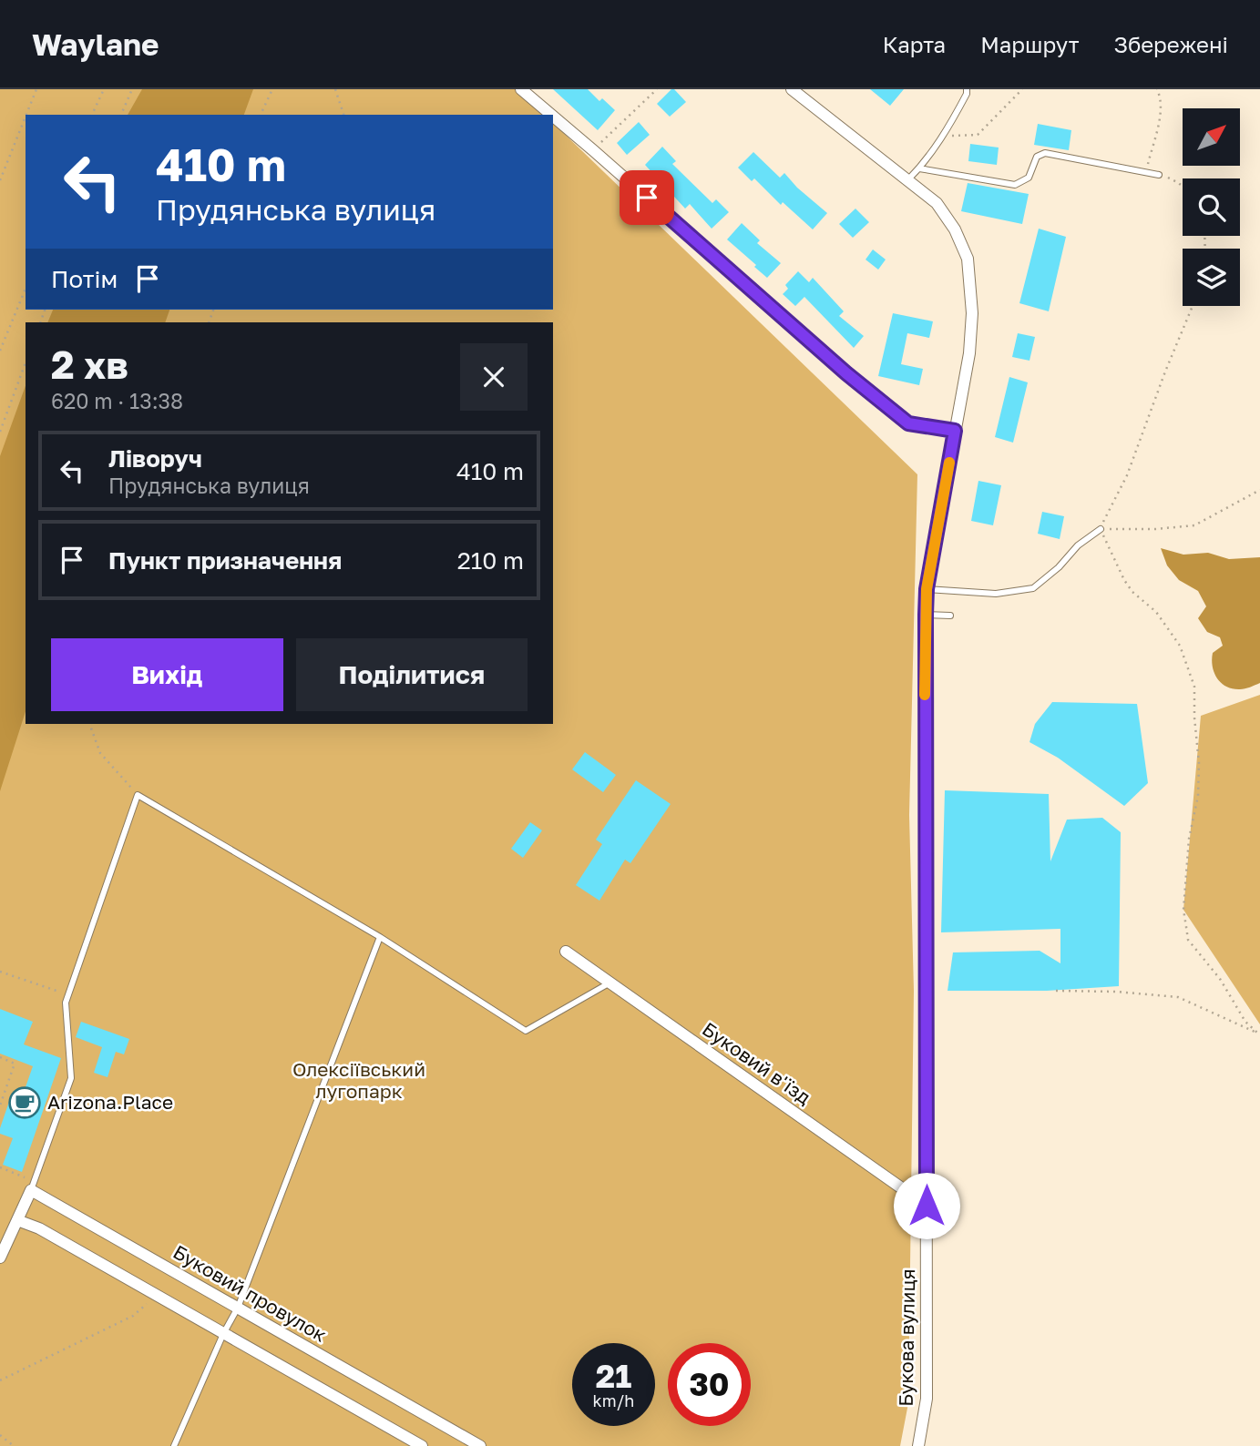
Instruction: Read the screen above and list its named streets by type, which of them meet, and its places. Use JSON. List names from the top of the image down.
{
  "streets": {
    "street": ["Буковий в'їзд", "Буковий провулок", "Букова вулиця"]
  },
  "crossings": [
    ["Буковий в'їзд", "Букова вулиця"]
  ],
  "parks": ["Олексіївський лугопарк"],
  "places": {
    "cafe": ["Arizona.Place"]
  },
  "north": "top right",
  "page": {
    "header": "Waylane",
    "nav": ["Карта", "Маршрут", "Збережені"],
    "turn": ["410 m", "Прудянська вулиця"],
    "then": "Потім",
    "heading": ["2 хв", "620 m · 13:38"],
    "list": [
      {
        "name": "Ліворуч",
        "note": "Прудянська вулиця",
        "value": "410 m"
      },
      {
        "name": "Пункт призначення",
        "value": "210 m"
      }
    ],
    "buttons": ["Вихід", "Поділитися"],
    "speed": "21 km/h",
    "limit": "30"
  }
}
